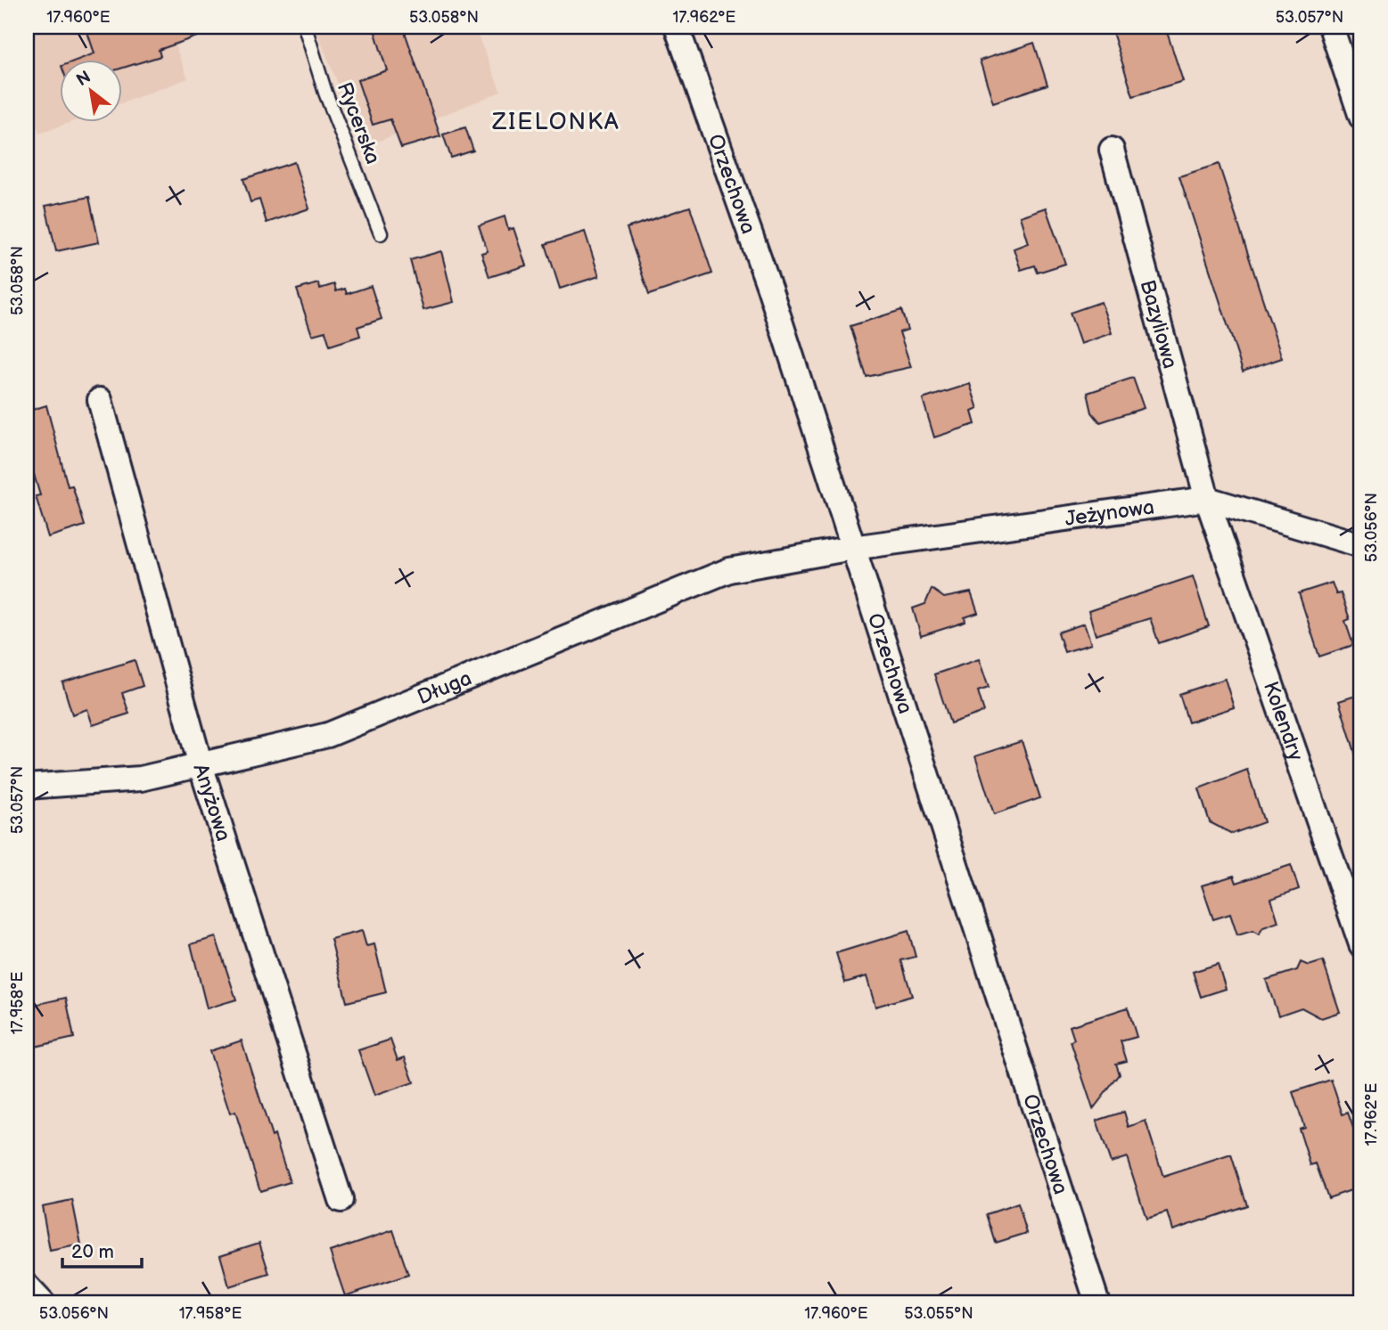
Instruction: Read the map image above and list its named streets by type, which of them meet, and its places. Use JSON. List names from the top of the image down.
{
  "streets": {
    "street": [
      "Orzechowa",
      "Bazyliowa",
      "Jeżynowa",
      "Długa",
      "Kolendry",
      "Anyżowa"
    ],
    "lane": ["Rycerska"]
  },
  "crossings": [
    ["Orzechowa", "Jeżynowa"],
    ["Orzechowa", "Długa"],
    ["Bazyliowa", "Jeżynowa"],
    ["Bazyliowa", "Kolendry"],
    ["Jeżynowa", "Długa"],
    ["Jeżynowa", "Kolendry"],
    ["Długa", "Anyżowa"]
  ],
  "districts": ["ZIELONKA"],
  "scale_bar": "20 m",
  "north": "top left",
  "coordinates": [
    "17.960°E",
    "53.058°N",
    "17.962°E",
    "53.057°N",
    "53.056°N",
    "17.958°E",
    "53.055°N"
  ]
}
